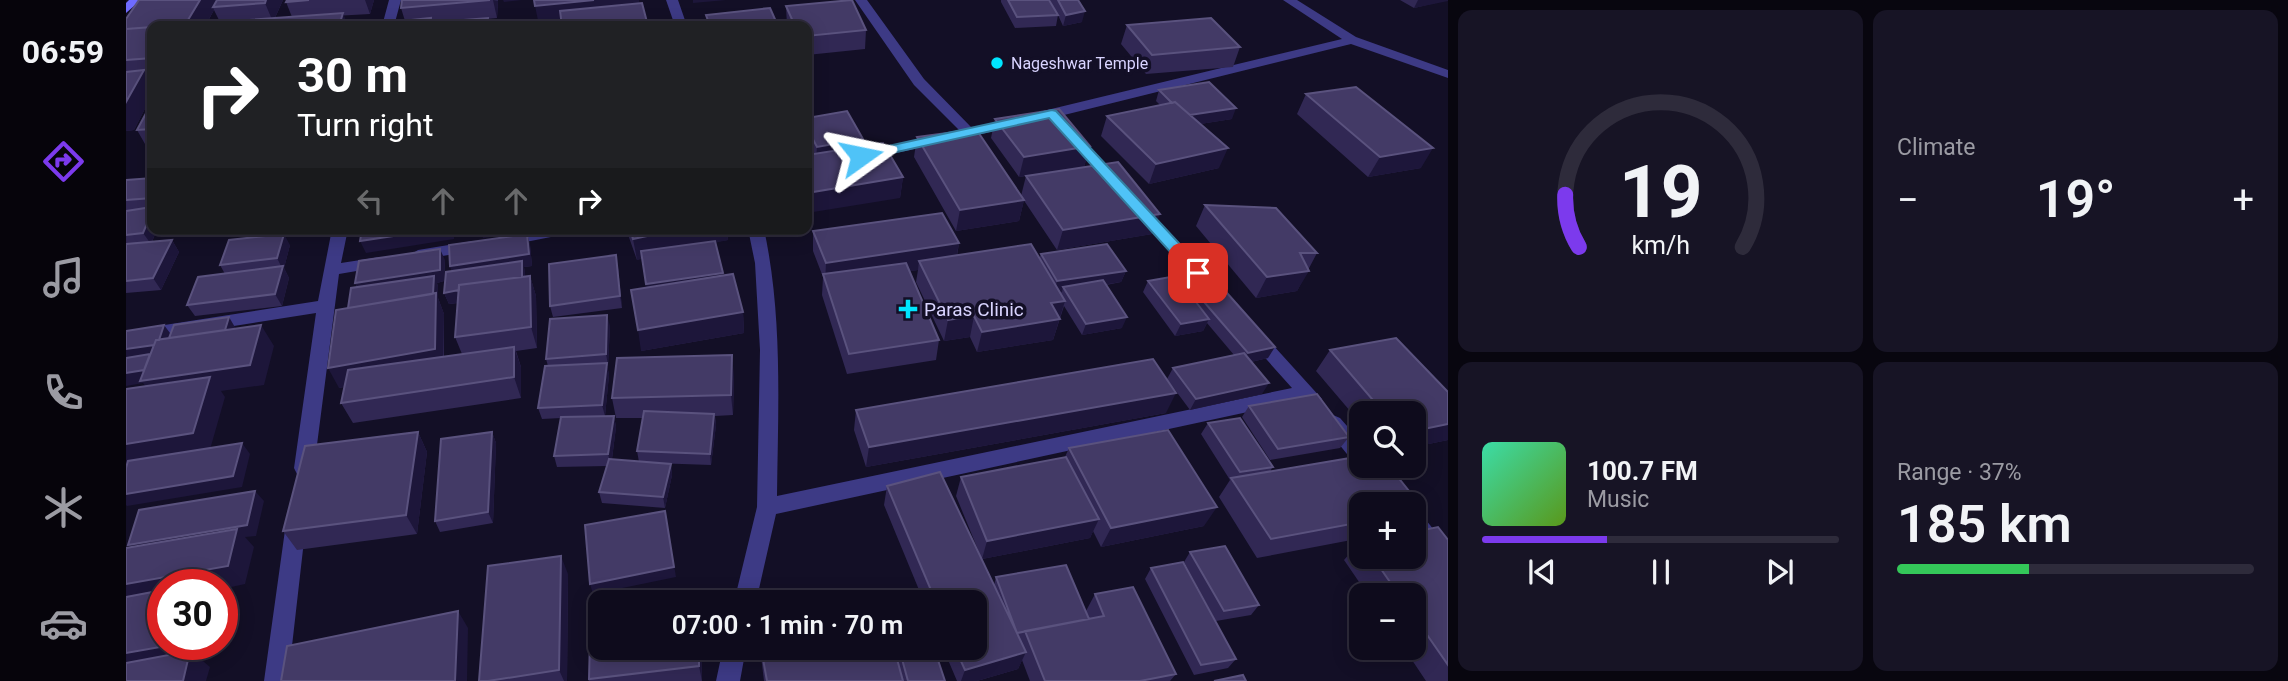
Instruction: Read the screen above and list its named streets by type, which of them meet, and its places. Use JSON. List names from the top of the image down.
{
  "places": {
    "other": ["Nageshwar Temple"],
    "health": ["Paras Clinic"]
  },
  "page": {
    "tabs": "06:59",
    "tile": [
      "Climate",
      ["Range · 37%", "185 km"]
    ],
    "turn": ["30 m", "Turn right"],
    "heat": ["−", "19°", "+"],
    "map_buttons": ["+", "−"],
    "song": ["100.7 FM", "Music"],
    "limit": "30",
    "trip": "07:00 · 1 min · 70 m",
    "gauge": ["19", "km/h"]
  }
}
